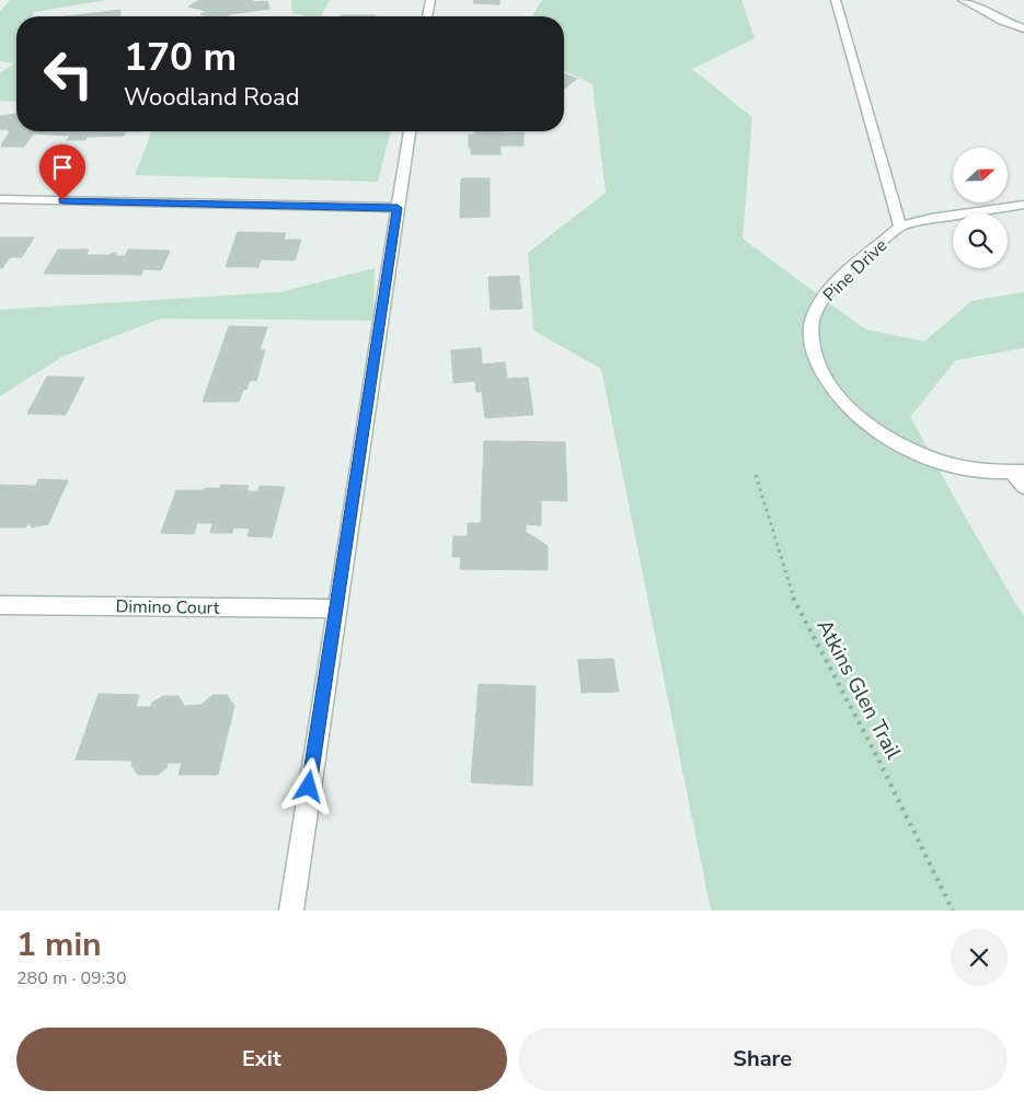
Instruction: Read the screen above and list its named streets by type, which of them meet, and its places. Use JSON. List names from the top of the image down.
{
  "streets": {
    "street": ["Pine Drive", "Dimino Court"],
    "path": ["Atkins Glen Trail"]
  },
  "north": "right",
  "page": {
    "turn": ["170 m", "Woodland Road"],
    "heading": ["1 min", "280 m · 09:30"],
    "buttons": ["Exit", "Share"]
  }
}
